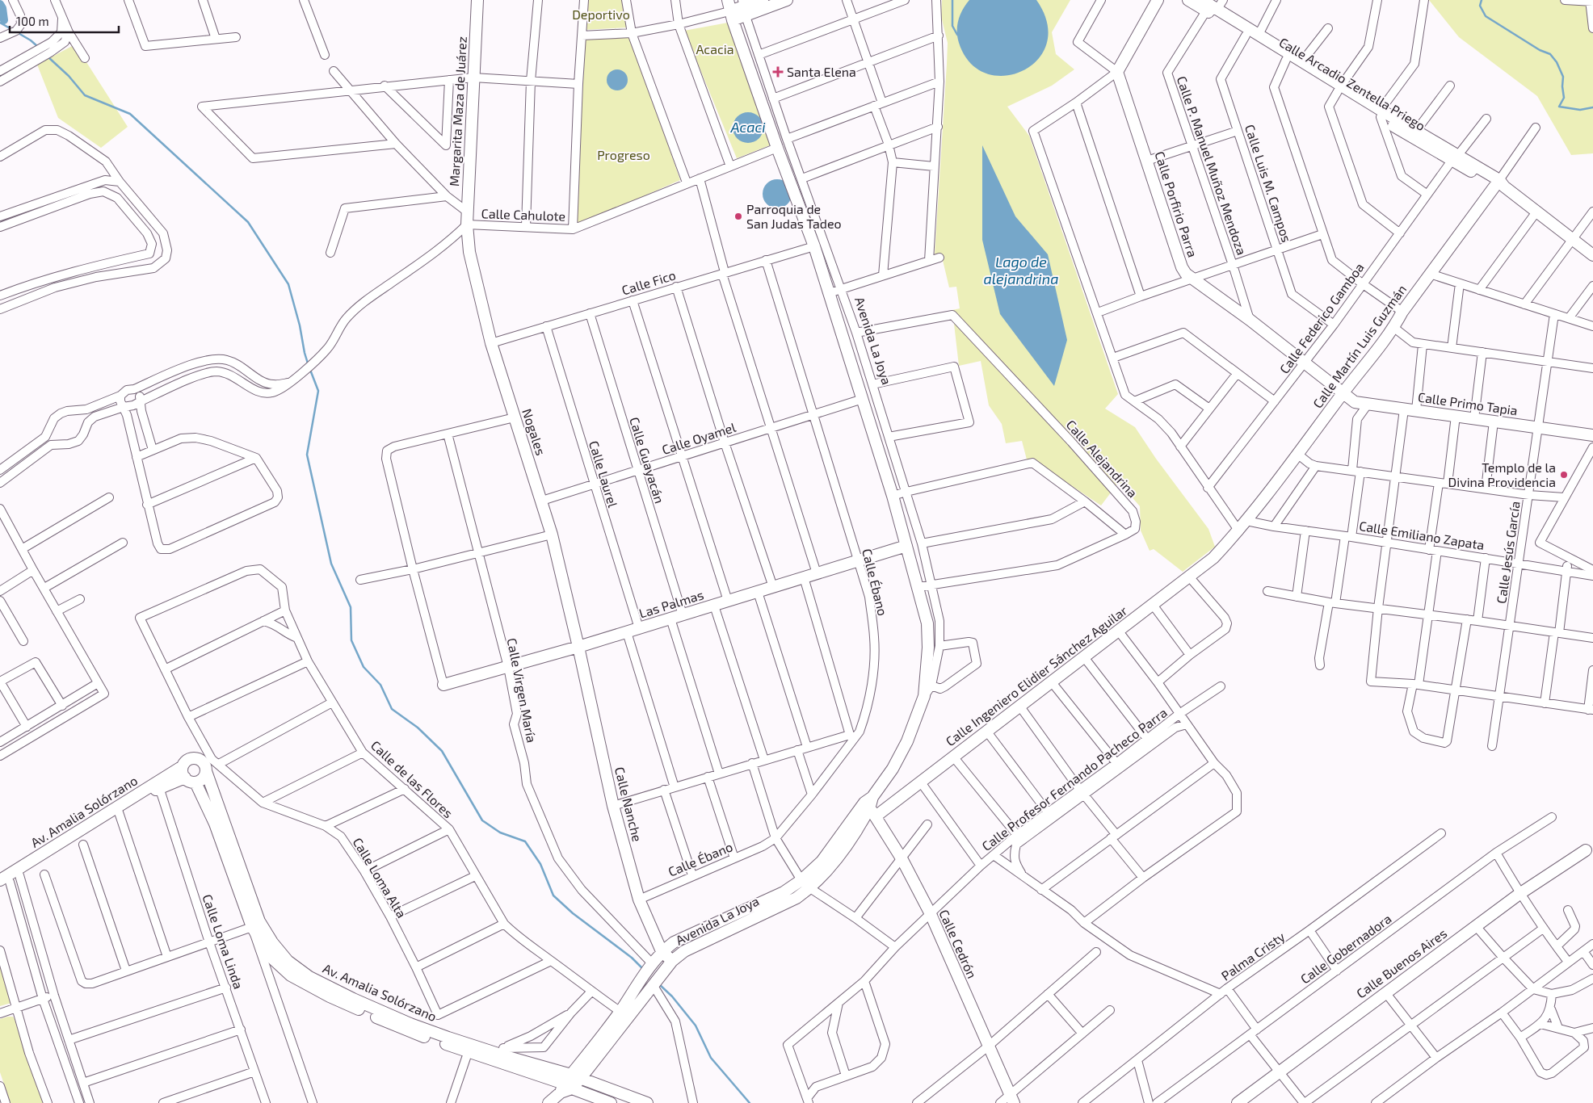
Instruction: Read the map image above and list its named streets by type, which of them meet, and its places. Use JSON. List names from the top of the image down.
{
  "streets": {
    "street": [
      "Calle Arcadio Zentella Priego",
      "Margarita Maza de Juárez",
      "Calle P. Manuel Muñoz Mendoza",
      "Calle Luis M. Campos",
      "Calle Porfirio Parra",
      "Calle Cahulote",
      "Calle Fico",
      "Calle Federico Gamboa",
      "Avenida La Joya",
      "Calle Martín Luis Guzmán",
      "Calle Primo Tapia",
      "Nogales",
      "Calle Oyamel",
      "Calle Alejandrina",
      "Calle Guayacán",
      "Calle Laurel",
      "Calle Emiliano Zapata",
      "Calle Jesús García",
      "Calle Ébano",
      "Las Palmas",
      "Calle Ingeniero Elidier Sánchez Aguilar",
      "Calle Virgen María",
      "Calle de las Flores",
      "Calle Profesor Fernando Pacheco Parra",
      "Calle Nanche",
      "Av. Amalia Solórzano",
      "Calle Loma Alta",
      "Calle Loma Linda",
      "Calle Cedrón",
      "Calle Gobernadora",
      "Palma Cristy",
      "Calle Buenos Aires"
    ]
  },
  "crossings": [
    ["Calle Arcadio Zentella Priego", "Calle P. Manuel Muñoz Mendoza"],
    ["Calle Arcadio Zentella Priego", "Calle Luis M. Campos"],
    ["Calle Arcadio Zentella Priego", "Calle Federico Gamboa"],
    ["Calle Arcadio Zentella Priego", "Calle Martín Luis Guzmán"],
    ["Margarita Maza de Juárez", "Calle Cahulote"],
    ["Margarita Maza de Juárez", "Nogales"],
    ["Calle P. Manuel Muñoz Mendoza", "Calle Porfirio Parra"],
    ["Calle Luis M. Campos", "Calle Federico Gamboa"],
    ["Calle Porfirio Parra", "Calle Federico Gamboa"],
    ["Calle Porfirio Parra", "Calle Martín Luis Guzmán"],
    ["Calle Porfirio Parra", "Calle Primo Tapia"],
    ["Calle Cahulote", "Avenida La Joya"],
    ["Calle Cahulote", "Nogales"],
    ["Calle Fico", "Avenida La Joya"],
    ["Calle Fico", "Nogales"],
    ["Calle Fico", "Calle Guayacán"],
    ["Calle Fico", "Calle Laurel"],
    ["Calle Fico", "Calle Ébano"],
    ["Avenida La Joya", "Calle Oyamel"],
    ["Avenida La Joya", "Calle Alejandrina"],
    ["Avenida La Joya", "Las Palmas"],
    ["Avenida La Joya", "Calle Ingeniero Elidier Sánchez Aguilar"],
    ["Avenida La Joya", "Calle Virgen María"],
    ["Avenida La Joya", "Calle de las Flores"],
    ["Avenida La Joya", "Calle Nanche"],
    ["Avenida La Joya", "Av. Amalia Solórzano"],
    ["Avenida La Joya", "Calle Cedrón"],
    ["Calle Martín Luis Guzmán", "Calle Primo Tapia"],
    ["Calle Martín Luis Guzmán", "Calle Emiliano Zapata"],
    ["Calle Martín Luis Guzmán", "Calle Ingeniero Elidier Sánchez Aguilar"],
    ["Calle Primo Tapia", "Calle Jesús García"],
    ["Nogales", "Calle Oyamel"],
    ["Nogales", "Las Palmas"],
    ["Nogales", "Calle Nanche"],
    ["Calle Oyamel", "Calle Guayacán"],
    ["Calle Oyamel", "Calle Laurel"],
    ["Calle Oyamel", "Calle Ébano"],
    ["Calle Guayacán", "Las Palmas"],
    ["Calle Laurel", "Las Palmas"],
    ["Calle Emiliano Zapata", "Calle Jesús García"],
    ["Calle Ébano", "Las Palmas"],
    ["Calle Ébano", "Calle Nanche"],
    ["Las Palmas", "Calle Virgen María"],
    ["Las Palmas", "Calle Nanche"],
    ["Calle Ingeniero Elidier Sánchez Aguilar", "Calle Cedrón"],
    ["Calle de las Flores", "Calle Loma Alta"],
    ["Calle Profesor Fernando Pacheco Parra", "Calle Cedrón"],
    ["Av. Amalia Solórzano", "Calle Loma Linda"]
  ],
  "water": ["Acaci", "Lago de alejandrina"],
  "parks": ["Deportivo", "Acacia", "Progreso"],
  "places": {
    "health": ["Santa Elena"],
    "other": ["Parroquia de San Judas Tadeo", "Templo de la Divina Providencia"]
  },
  "scale_bar": "100 m"
}
